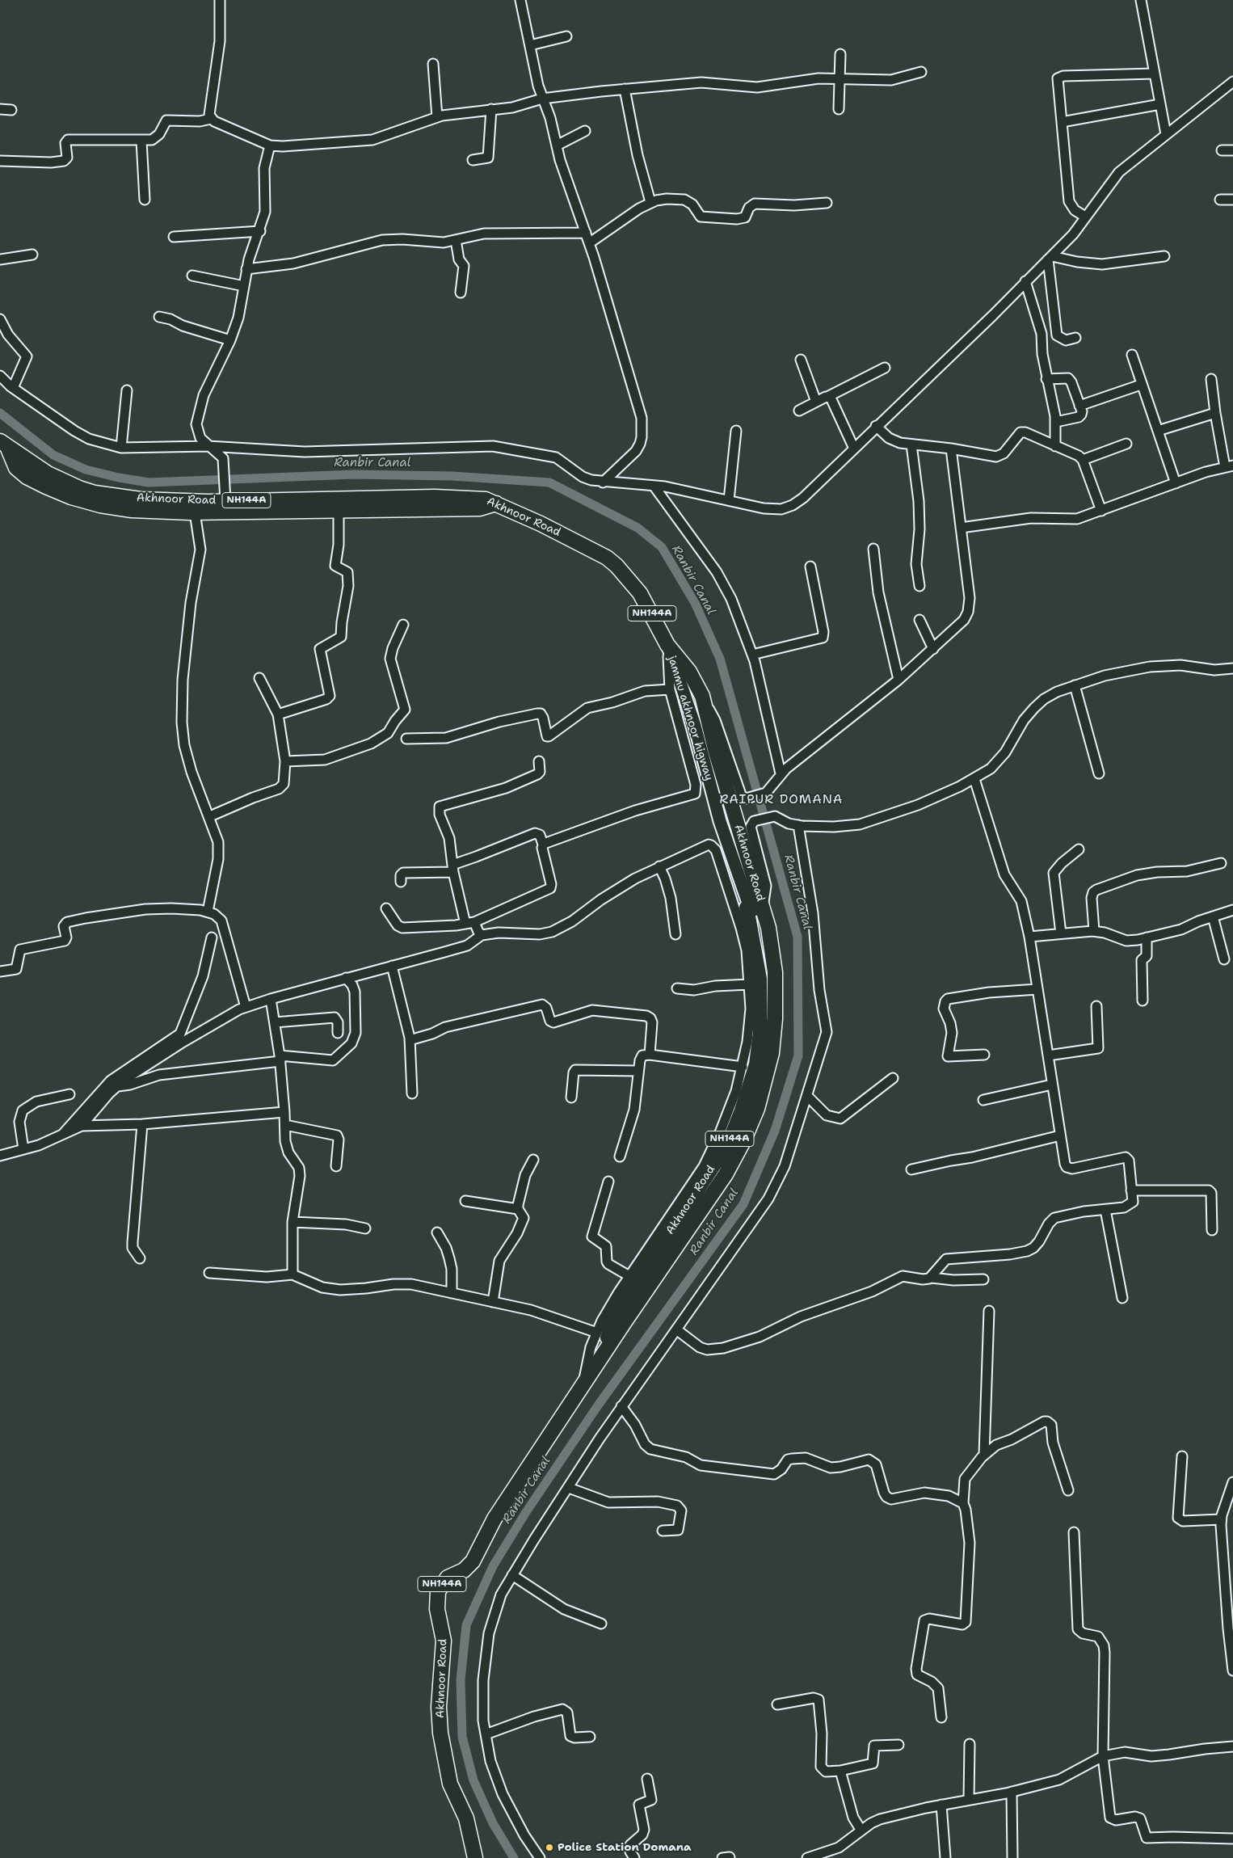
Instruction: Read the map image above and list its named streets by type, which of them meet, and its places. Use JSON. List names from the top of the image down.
{
  "streets": {
    "highway": ["Akhnoor Road", "NH144A"],
    "main road": ["jammu akhnoor higway"]
  },
  "crossings": [
    ["Akhnoor Road", "jammu akhnoor higway"]
  ],
  "districts": ["RAIPUR DOMANA"],
  "water": ["Ranbir Canal"],
  "places": ["Police Station Domana"]
}
